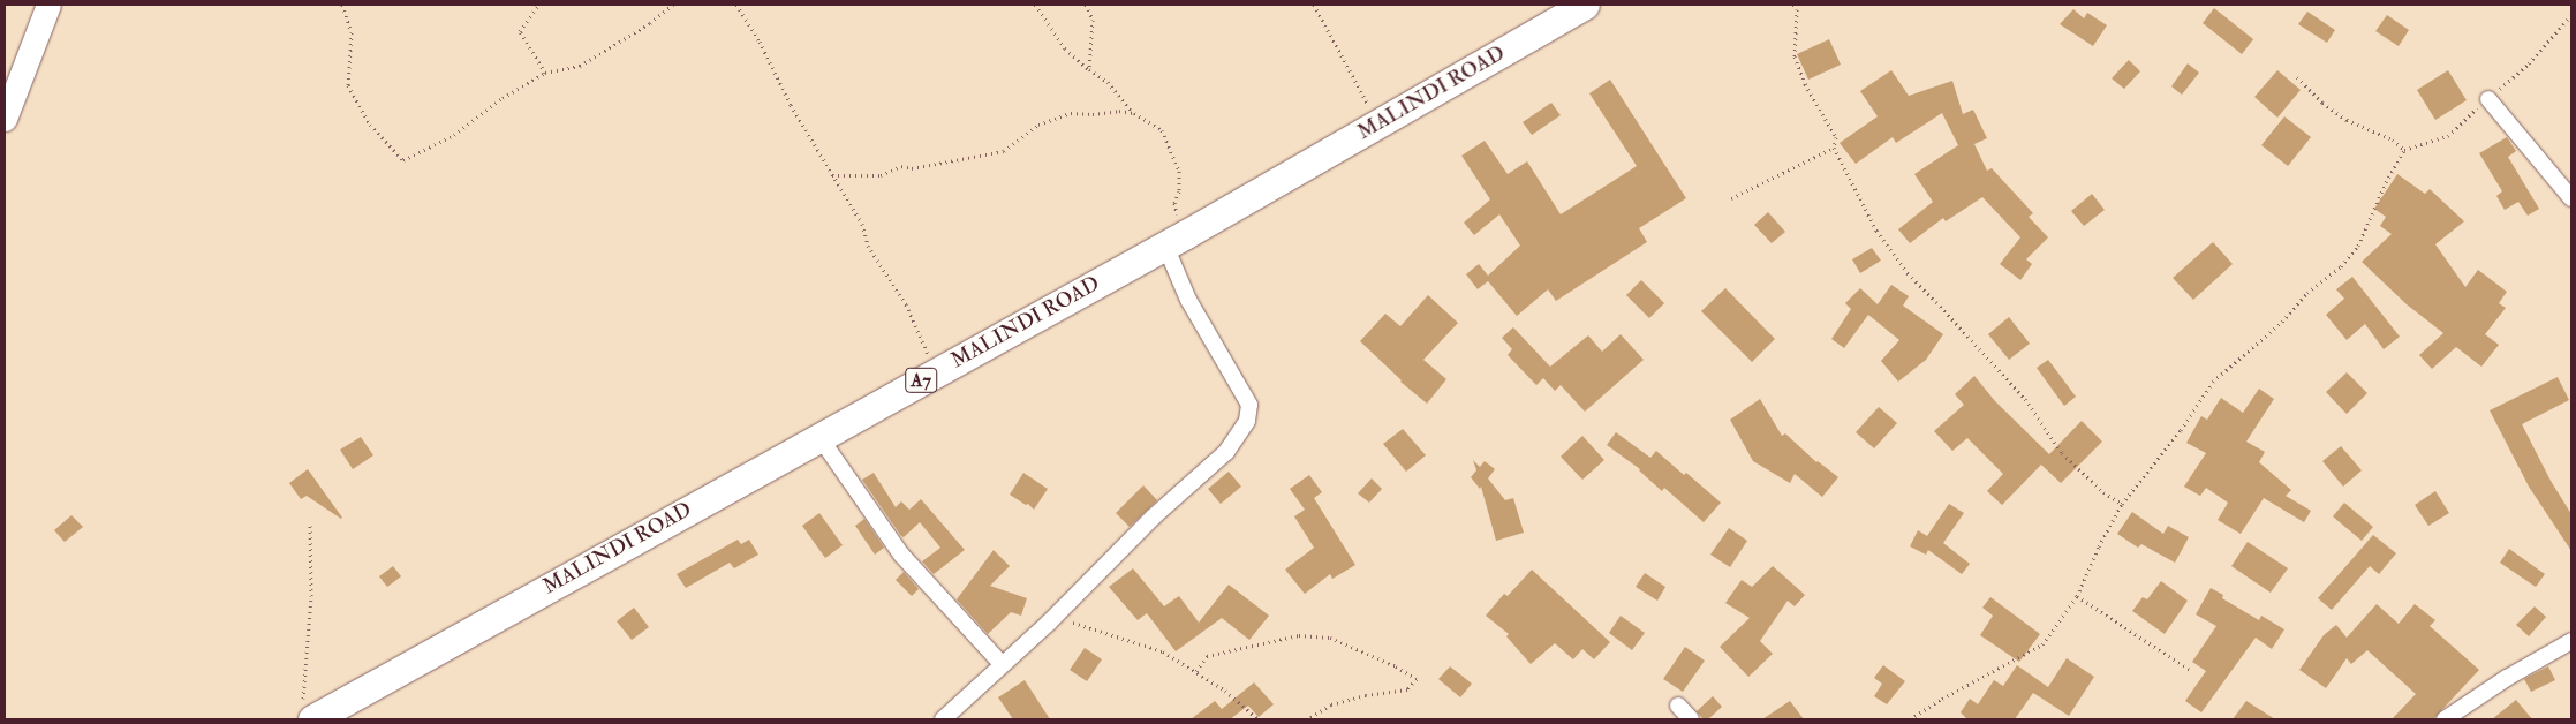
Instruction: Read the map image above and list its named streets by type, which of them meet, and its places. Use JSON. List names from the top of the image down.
{
  "streets": {
    "highway": ["MALINDI ROAD", "A7"]
  }
}
